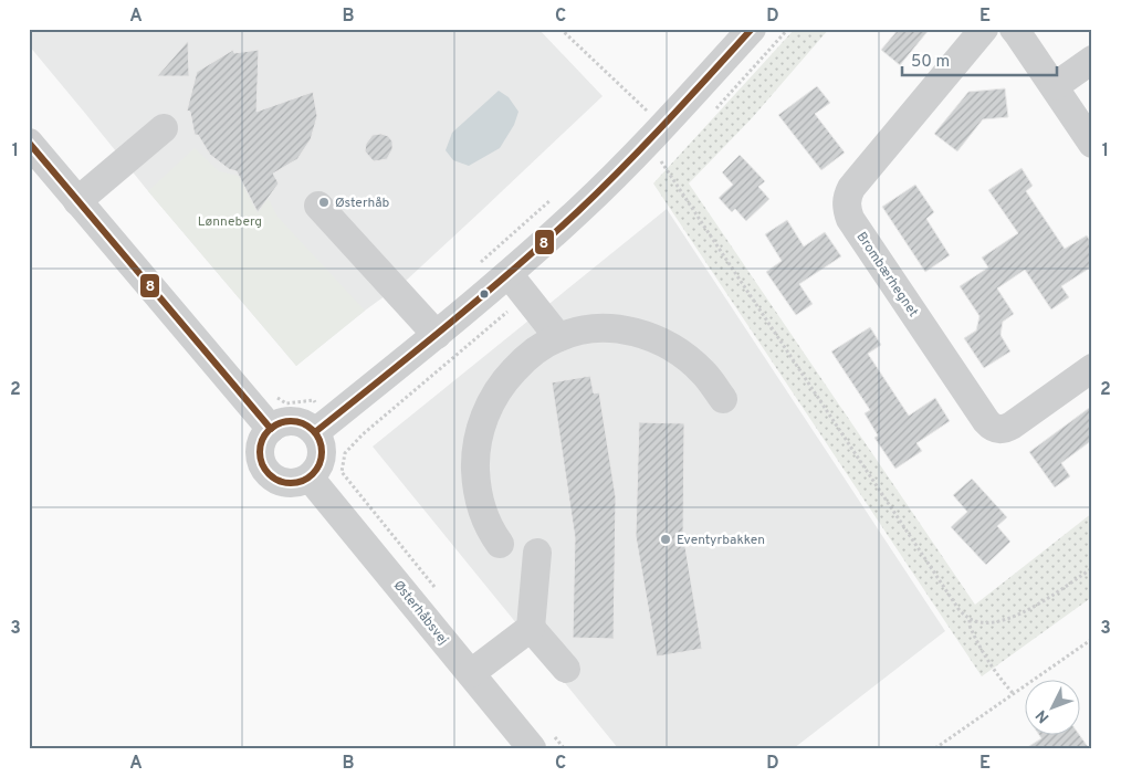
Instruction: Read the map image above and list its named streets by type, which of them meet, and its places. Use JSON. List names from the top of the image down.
{
  "streets": {
    "street": ["Brombærhegnet", "Østerhåbsvej"]
  },
  "parks": ["Lønneberg"],
  "places": ["Østerhåb", "Eventyrbakken"],
  "lines": ["transit line 8"],
  "scale_bar": "50 m",
  "north": "bottom left",
  "grid": {
    "columns": [
      "A",
      "B",
      "C",
      "D",
      "E"
    ],
    "rows": ["1", "2", "3"]
  }
}
